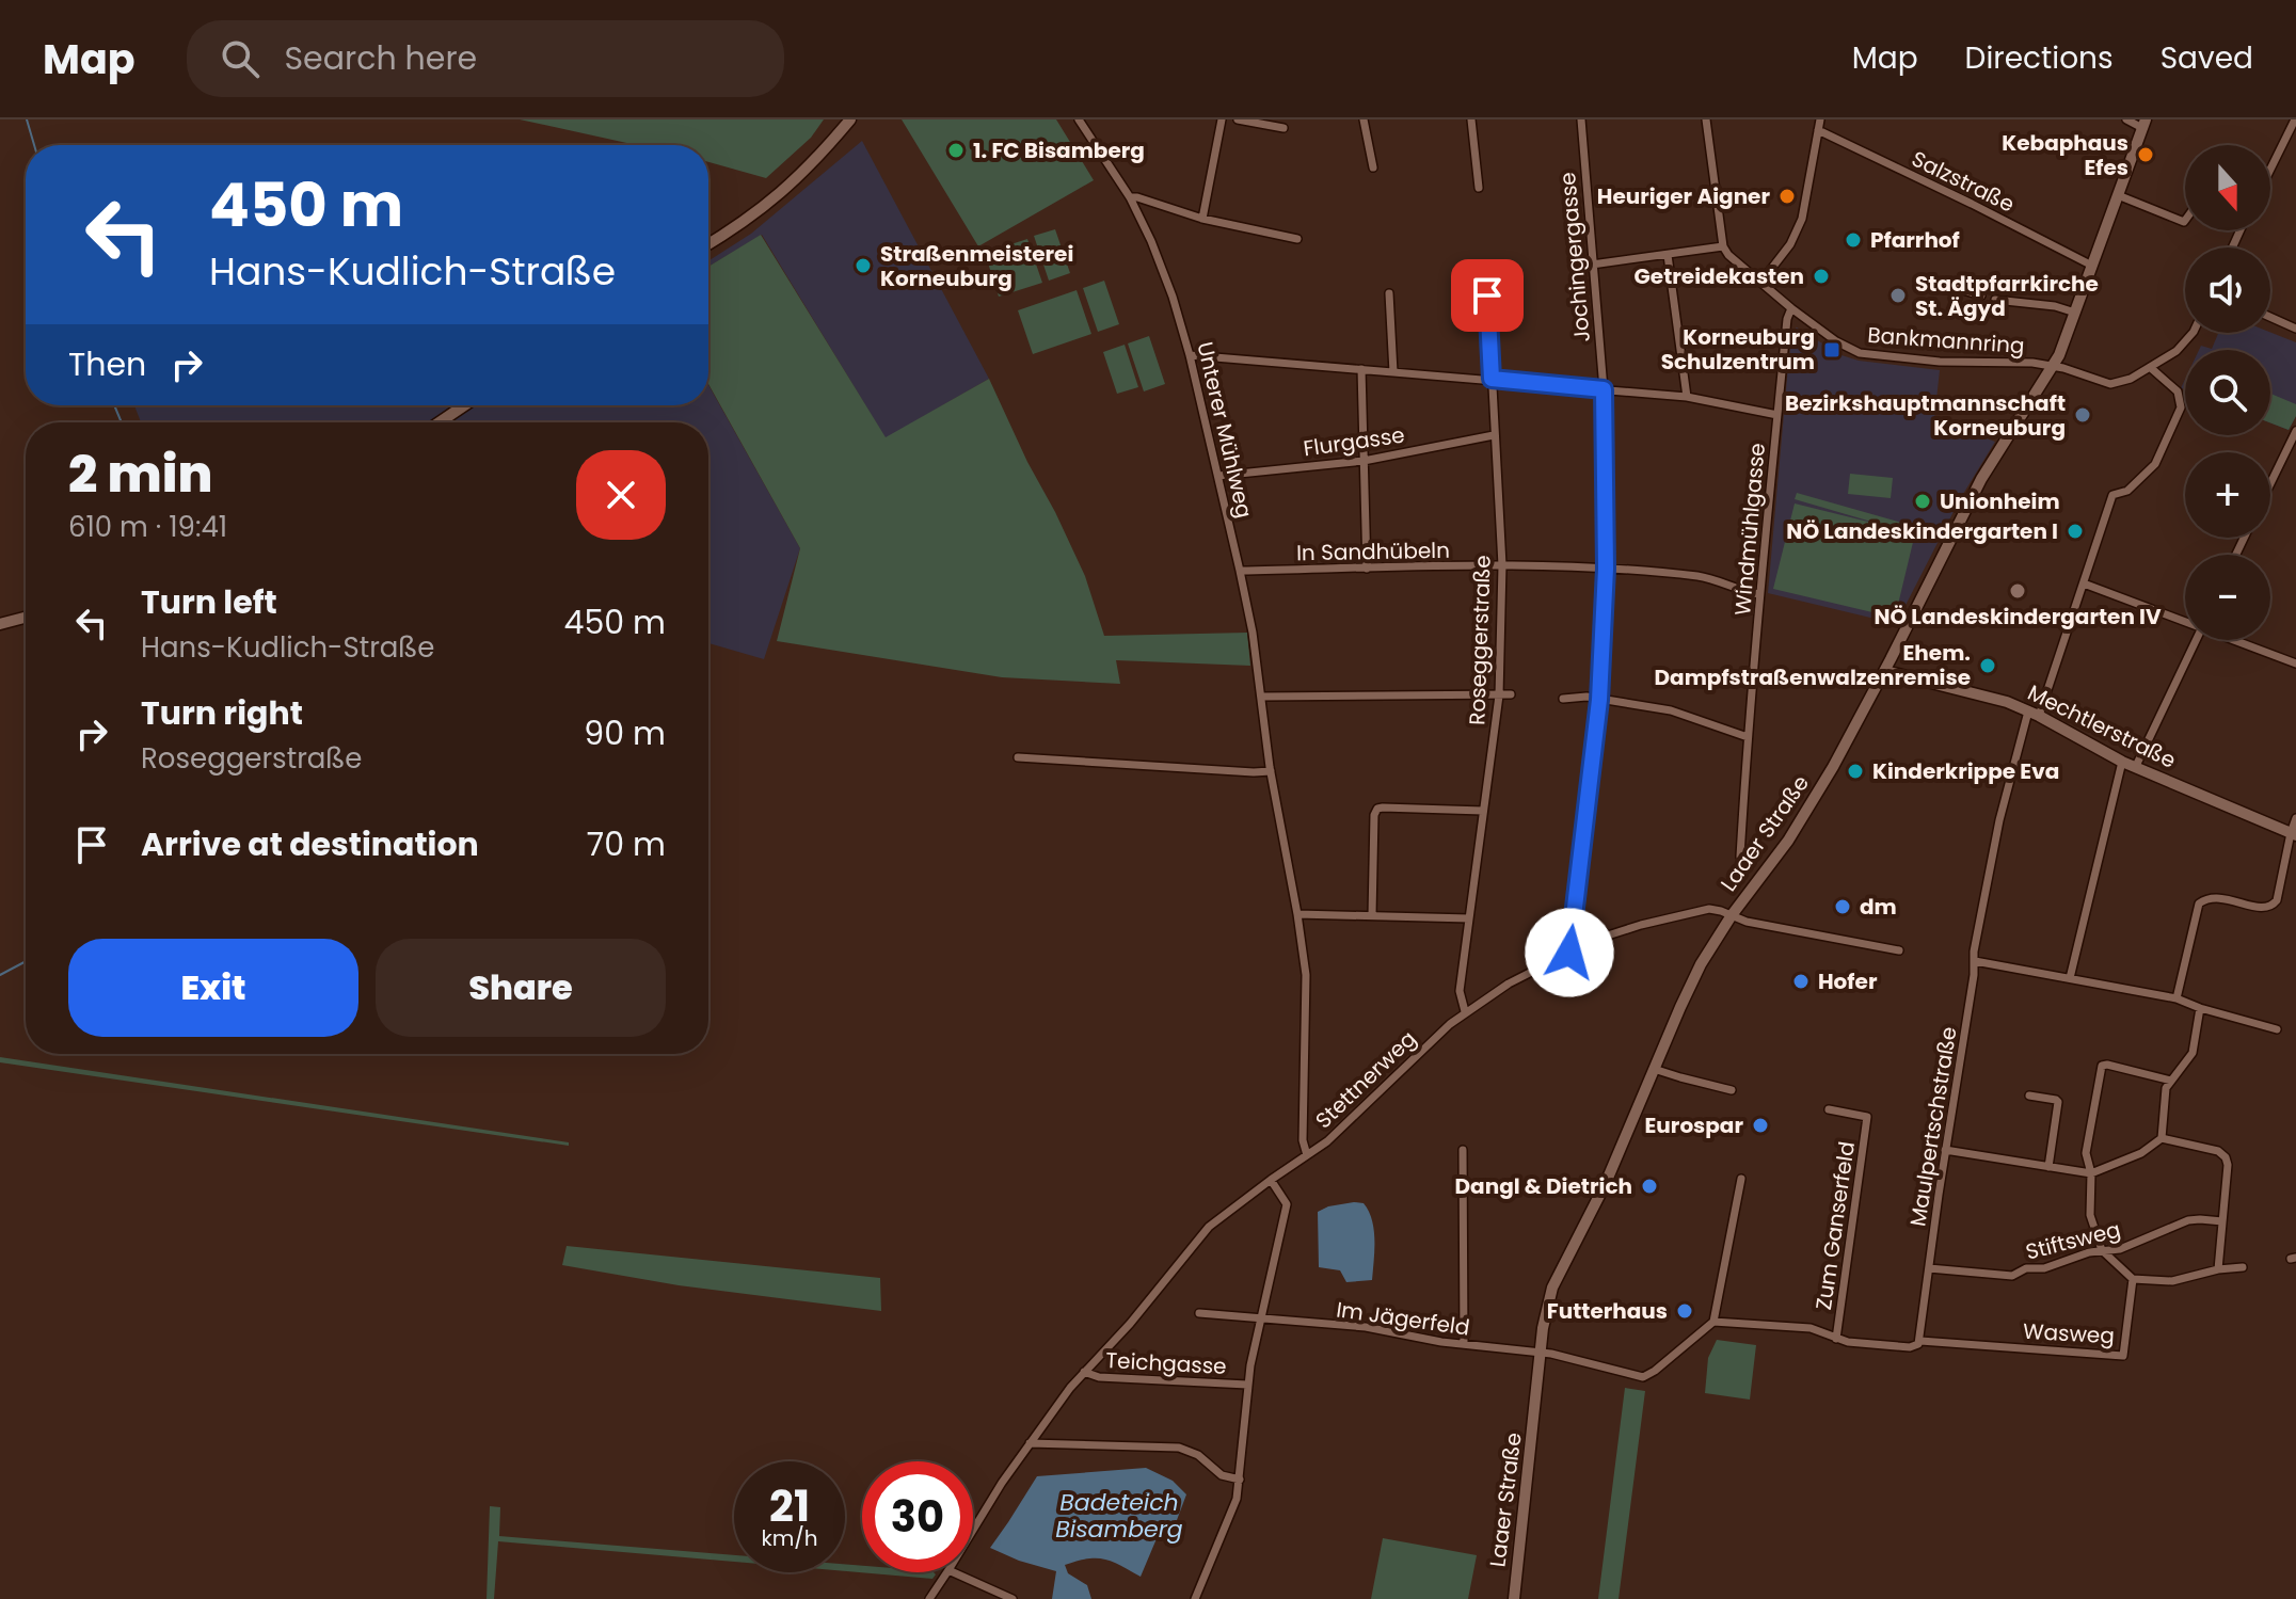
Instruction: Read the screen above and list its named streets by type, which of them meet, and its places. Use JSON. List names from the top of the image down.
{
  "streets": {
    "street": [
      "Salzstraße",
      "Jochingergasse",
      "Bankmannring",
      "Unterer Mühlweg",
      "Flurgasse",
      "Windmühlgasse",
      "In Sandhübeln",
      "Roseggerstraße",
      "Mechtlerstraße",
      "Laaer Straße",
      "Stettnerweg",
      "Maulpertschstraße",
      "Zum Ganserfeld",
      "Stiftsweg",
      "Im Jägerfeld",
      "Wasweg",
      "Teichgasse"
    ]
  },
  "crossings": [
    ["Salzstraße", "Laaer Straße"],
    ["Jochingergasse", "In Sandhübeln"],
    ["Jochingergasse", "Stettnerweg"],
    ["Bankmannring", "Windmühlgasse"],
    ["Bankmannring", "Laaer Straße"],
    ["Bankmannring", "Maulpertschstraße"],
    ["Unterer Mühlweg", "Flurgasse"],
    ["Unterer Mühlweg", "In Sandhübeln"],
    ["Unterer Mühlweg", "Stettnerweg"],
    ["Flurgasse", "Roseggerstraße"],
    ["Windmühlgasse", "In Sandhübeln"],
    ["In Sandhübeln", "Roseggerstraße"],
    ["Roseggerstraße", "Stettnerweg"],
    ["Mechtlerstraße", "Laaer Straße"],
    ["Mechtlerstraße", "Maulpertschstraße"],
    ["Laaer Straße", "Stettnerweg"],
    ["Laaer Straße", "Im Jägerfeld"],
    ["Stettnerweg", "Teichgasse"],
    ["Maulpertschstraße", "Stiftsweg"],
    ["Maulpertschstraße", "Wasweg"]
  ],
  "water": ["Badeteich Bisamberg"],
  "places": {
    "other": [
      "1. FC Bisamberg",
      "Kebaphaus Efes",
      "Heuriger Aigner",
      "Pfarrhof",
      "Straßenmeisterei Korneuburg",
      "Getreidekasten",
      "Stadtpfarrkirche St. Ägyd",
      "Bezirkshauptmannschaft Korneuburg",
      "Unionheim",
      "NÖ Landeskindergarten I",
      "NÖ Landeskindergarten IV",
      "Ehem. Dampfstraßenwalzenremise",
      "Kinderkrippe Eva",
      "dm",
      "Hofer",
      "Eurospar",
      "Dangl & Dietrich",
      "Futterhaus"
    ],
    "transit": ["Korneuburg Schulzentrum"]
  },
  "north": "bottom",
  "page": {
    "header": "Map",
    "search": "Search here",
    "nav": ["Map", "Directions", "Saved"],
    "map_buttons": ["+", "−"],
    "turn": ["450 m", "Hans-Kudlich-Straße"],
    "then": "Then",
    "heading": ["2 min", "610 m · 19:41"],
    "list": [
      {
        "name": "Turn left",
        "note": "Hans-Kudlich-Straße",
        "value": "450 m"
      },
      {
        "name": "Turn right",
        "note": "Roseggerstraße",
        "value": "90 m"
      },
      {
        "name": "Arrive at destination",
        "value": "70 m"
      }
    ],
    "buttons": ["Exit", "Share"],
    "speed": "21 km/h",
    "limit": "30"
  }
}
